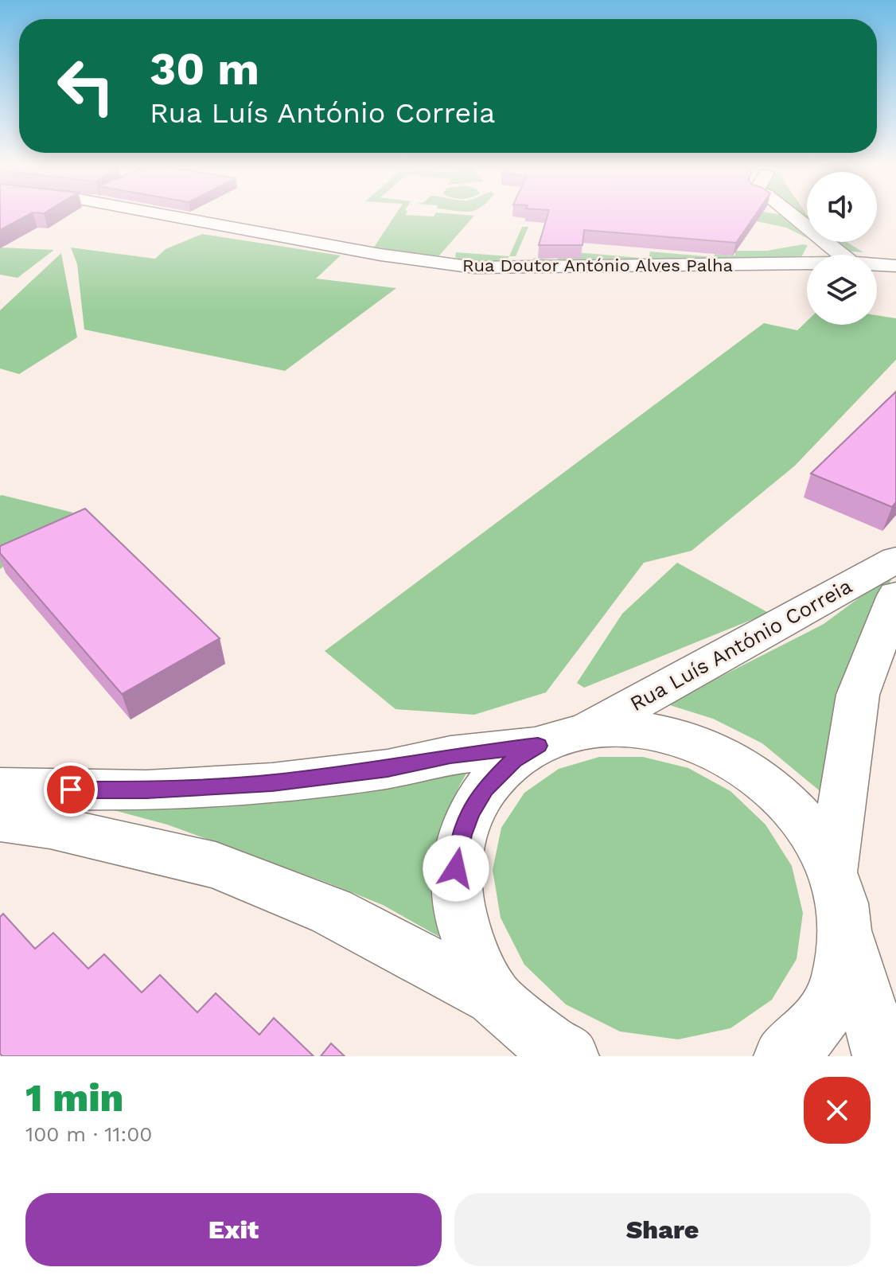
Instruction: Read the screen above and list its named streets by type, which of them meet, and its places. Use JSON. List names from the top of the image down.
{
  "streets": {
    "street": ["Rua Doutor António Alves Palha", "Rua Luís António Correia"]
  },
  "page": {
    "turn": ["30 m", "Rua Luís António Correia"],
    "heading": ["1 min", "100 m · 11:00"],
    "buttons": ["Exit", "Share"]
  }
}
